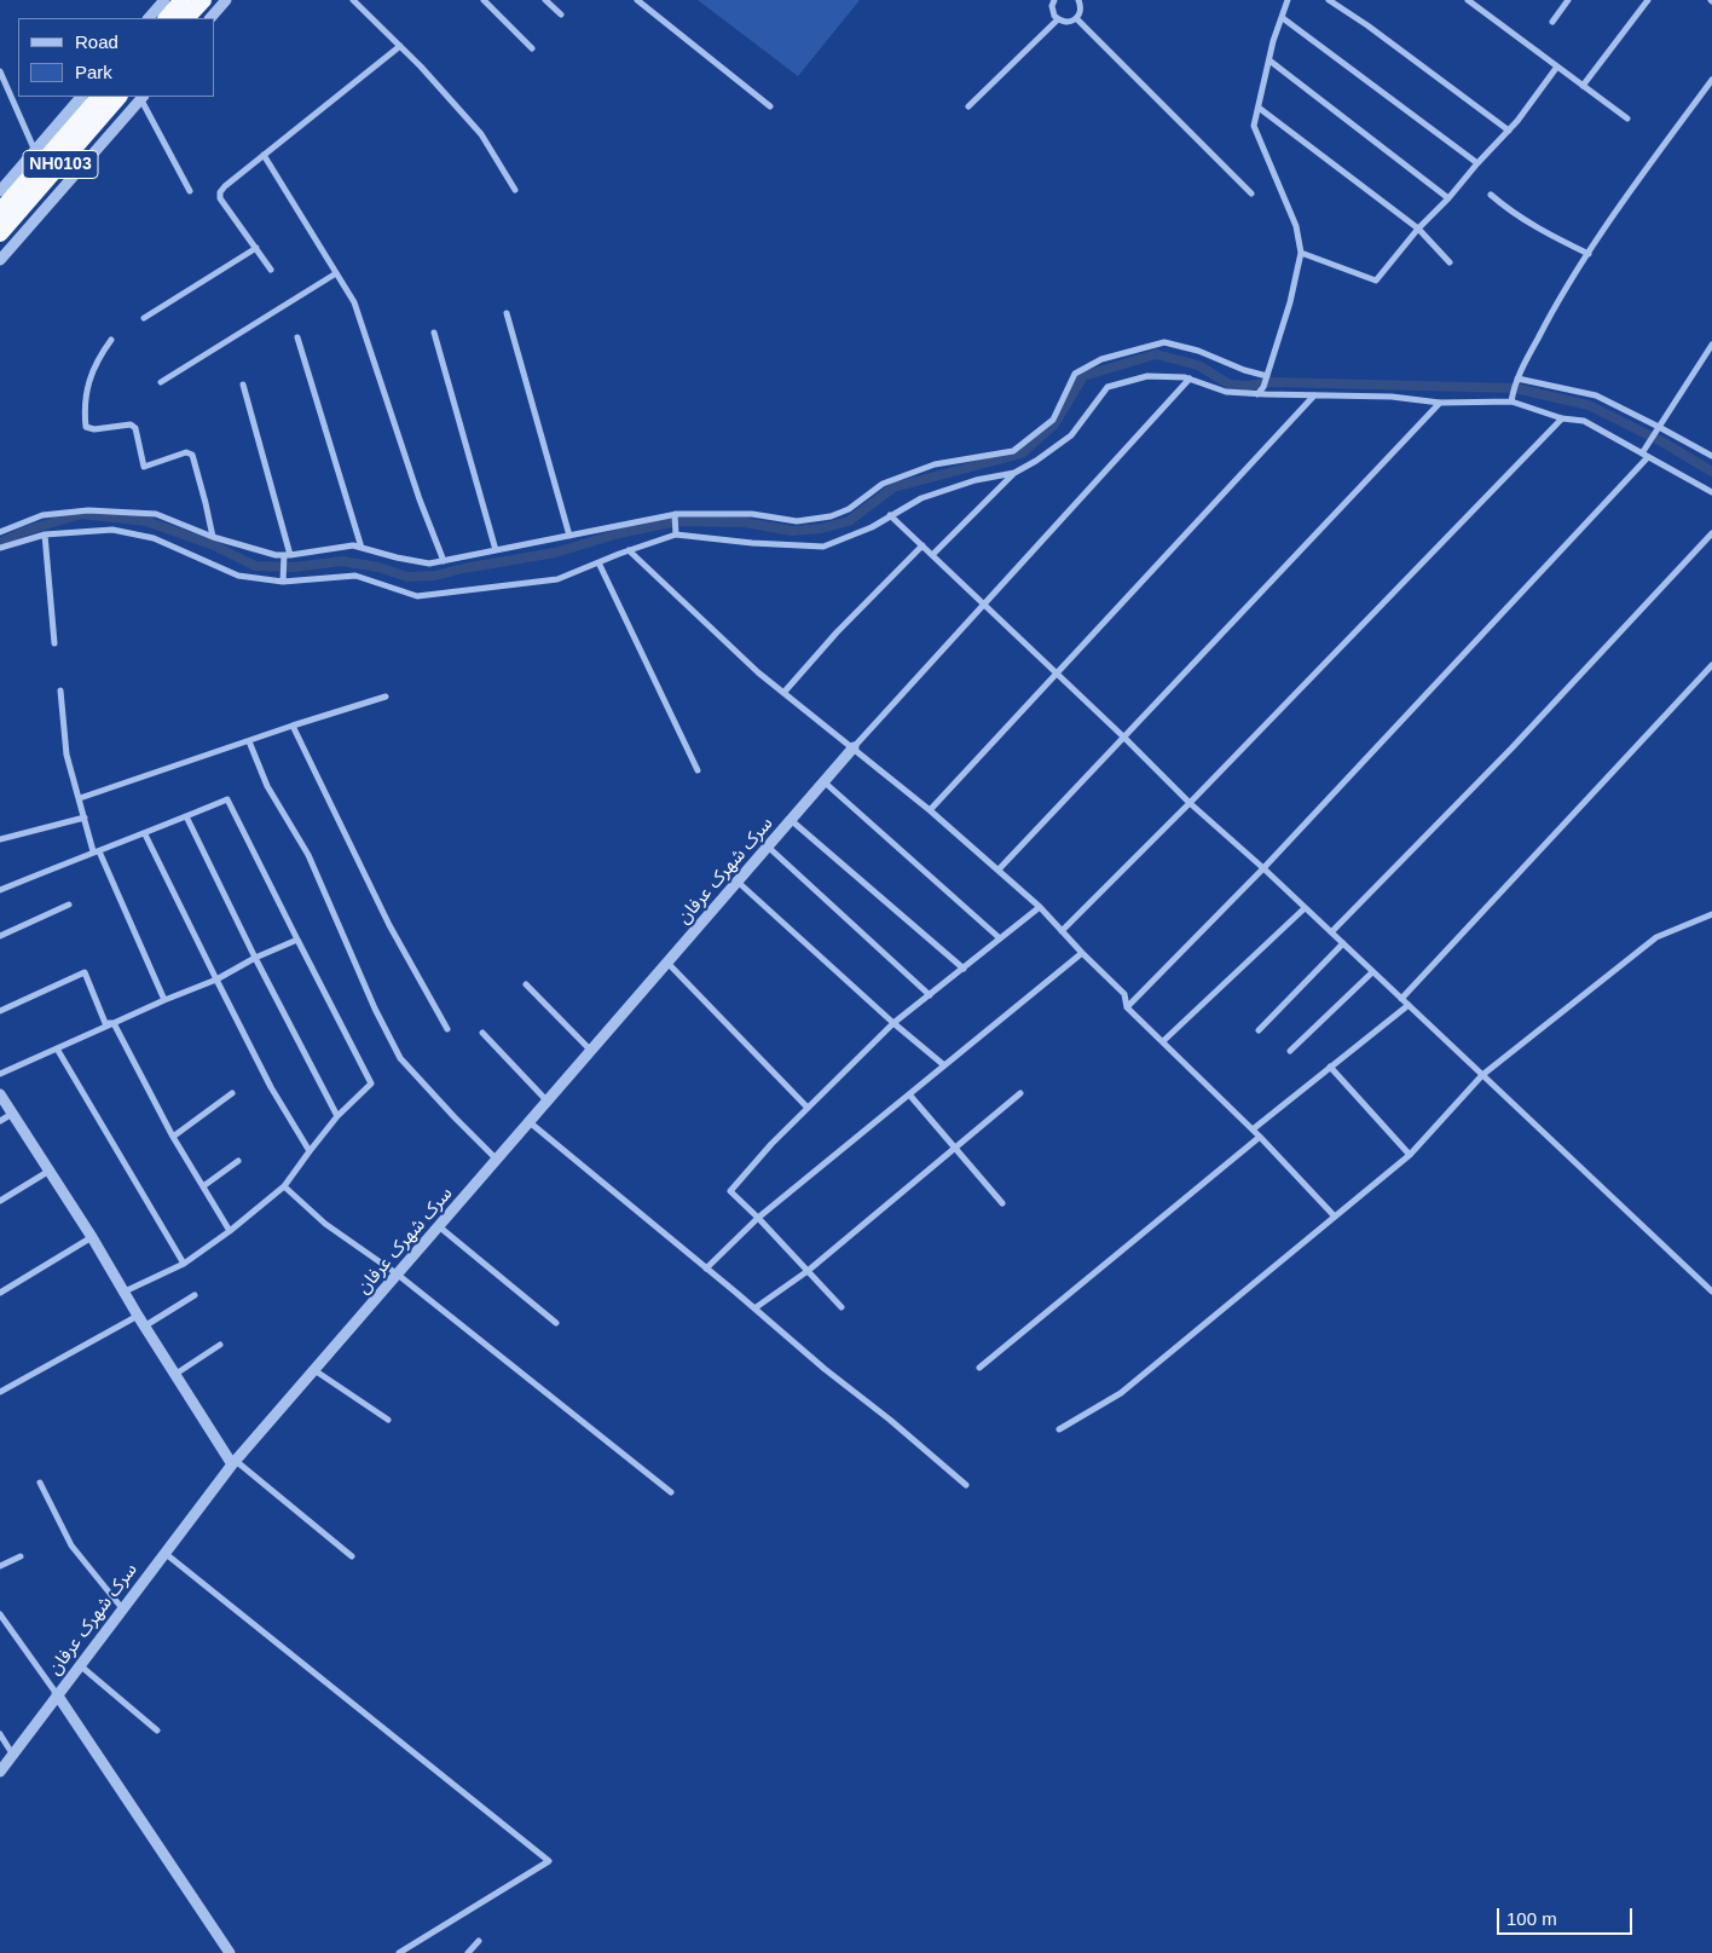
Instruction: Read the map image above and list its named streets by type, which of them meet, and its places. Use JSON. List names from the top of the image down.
{
  "streets": {
    "highway": ["NH0103"],
    "street": ["سرک شهرک عرفان"]
  },
  "legend": ["Road", "Park"],
  "scale_bar": "100 m"
}
